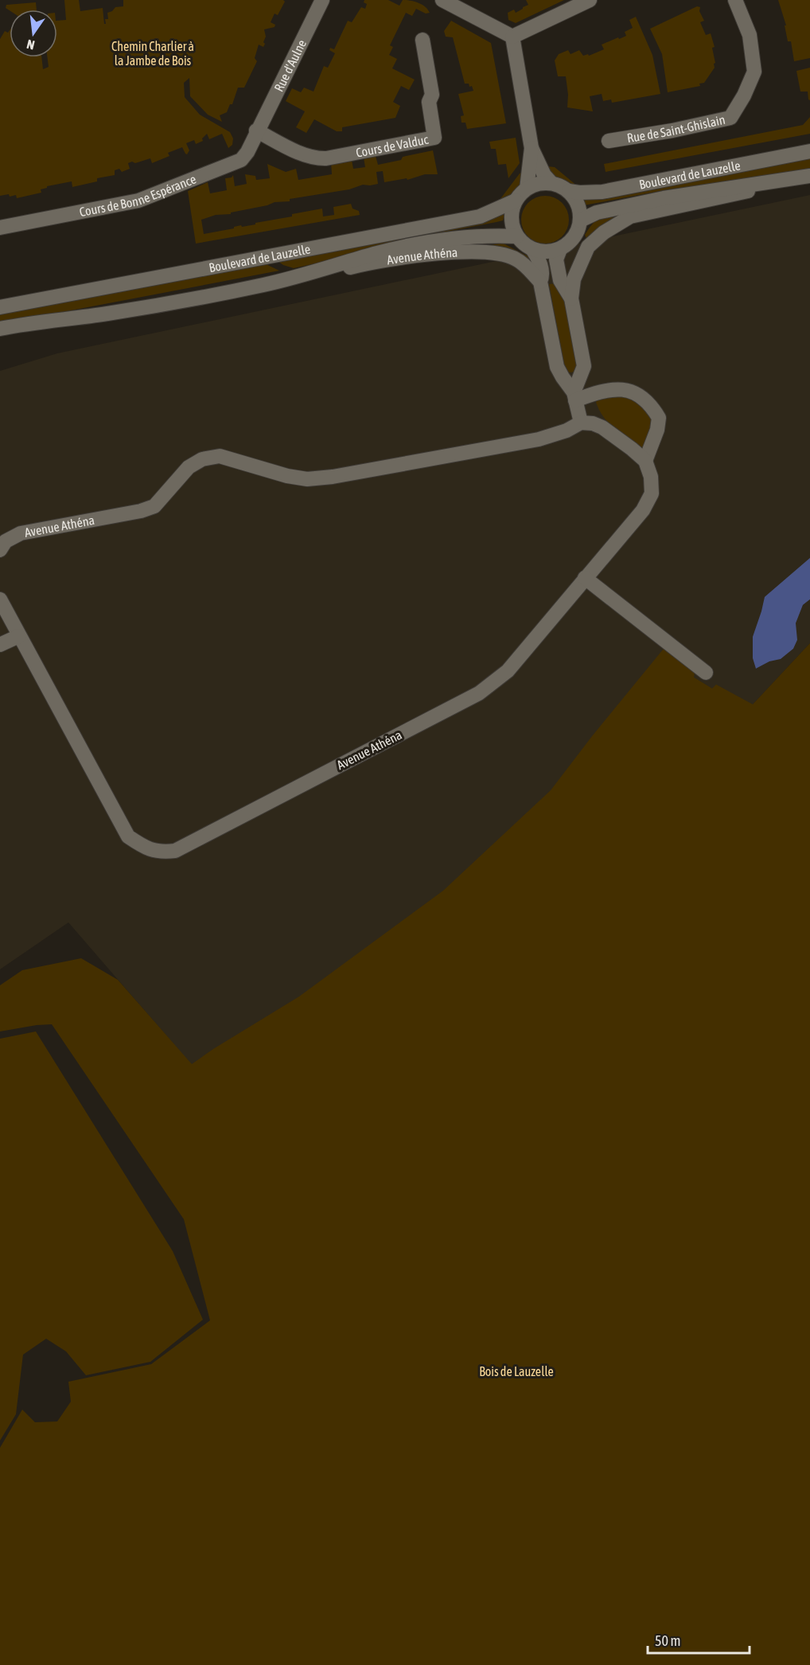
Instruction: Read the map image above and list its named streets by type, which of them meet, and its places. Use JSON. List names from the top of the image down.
{
  "streets": {
    "street": [
      "Rue d'Aulne",
      "Rue de Saint-Ghislain",
      "Cours de Valduc",
      "Boulevard de Lauzelle",
      "Cours de Bonne Espérance",
      "Avenue Athéna"
    ]
  },
  "crossings": [
    ["Rue d'Aulne", "Cours de Valduc"],
    ["Rue d'Aulne", "Cours de Bonne Espérance"],
    ["Cours de Valduc", "Cours de Bonne Espérance"],
    ["Boulevard de Lauzelle", "Avenue Athéna"]
  ],
  "parks": ["Chemin Charlier à la Jambe de Bois", "Bois de Lauzelle"],
  "scale_bar": "50 m",
  "north": "bottom"
}
